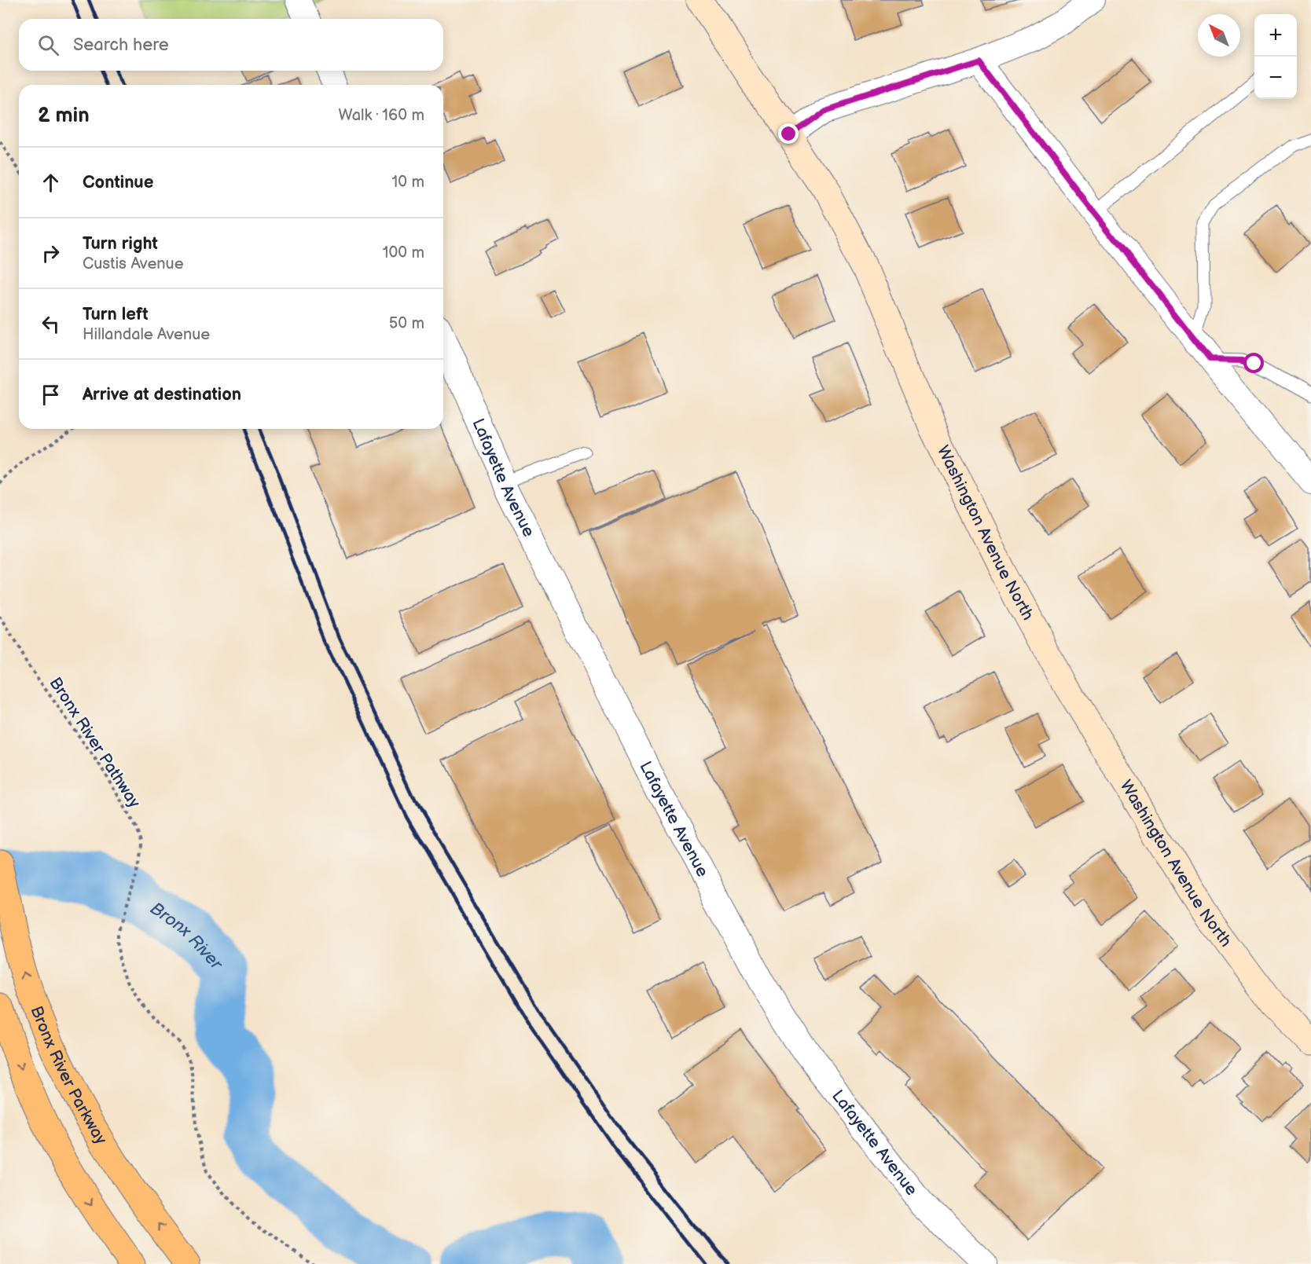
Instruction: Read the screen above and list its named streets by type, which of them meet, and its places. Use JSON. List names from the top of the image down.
{
  "streets": {
    "highway": ["Bronx River Parkway"],
    "street": ["Lafayette Avenue", "Washington Avenue North"],
    "path": ["Bronx River Pathway"]
  },
  "water": ["Bronx River"],
  "north": "top left",
  "page": {
    "map_buttons": ["+", "−"],
    "search": "Search here",
    "heading": ["2 min", "Walk · 160 m"],
    "list": [
      ["Continue", "10 m"],
      ["Turn right", "Custis Avenue", "100 m"],
      ["Turn left", "Hillandale Avenue", "50 m"],
      "Arrive at destination"
    ]
  }
}
